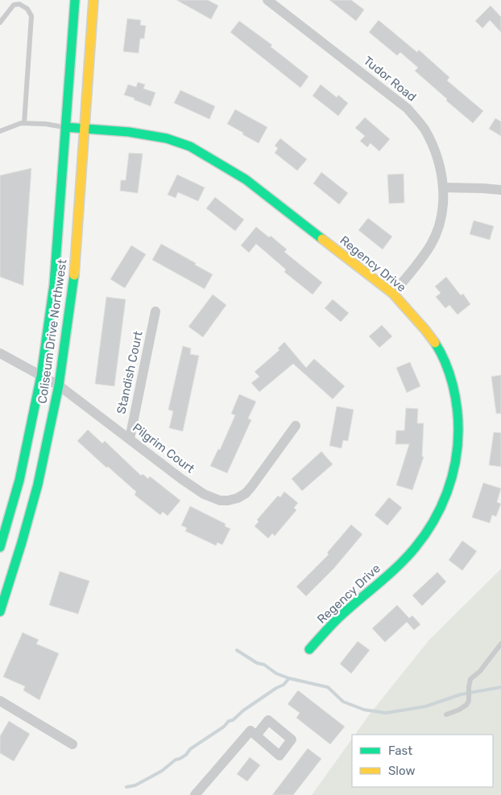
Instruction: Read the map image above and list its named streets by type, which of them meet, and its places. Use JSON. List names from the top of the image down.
{
  "streets": {
    "main road": ["Regency Drive", "Coliseum Drive Northwest"],
    "street": ["Tudor Road", "Standish Court", "Pilgrim Court"]
  },
  "crossings": [
    ["Tudor Road", "Regency Drive"],
    ["Regency Drive", "Coliseum Drive Northwest"],
    ["Coliseum Drive Northwest", "Pilgrim Court"],
    ["Standish Court", "Pilgrim Court"]
  ],
  "legend": ["Fast", "Slow"]
}
